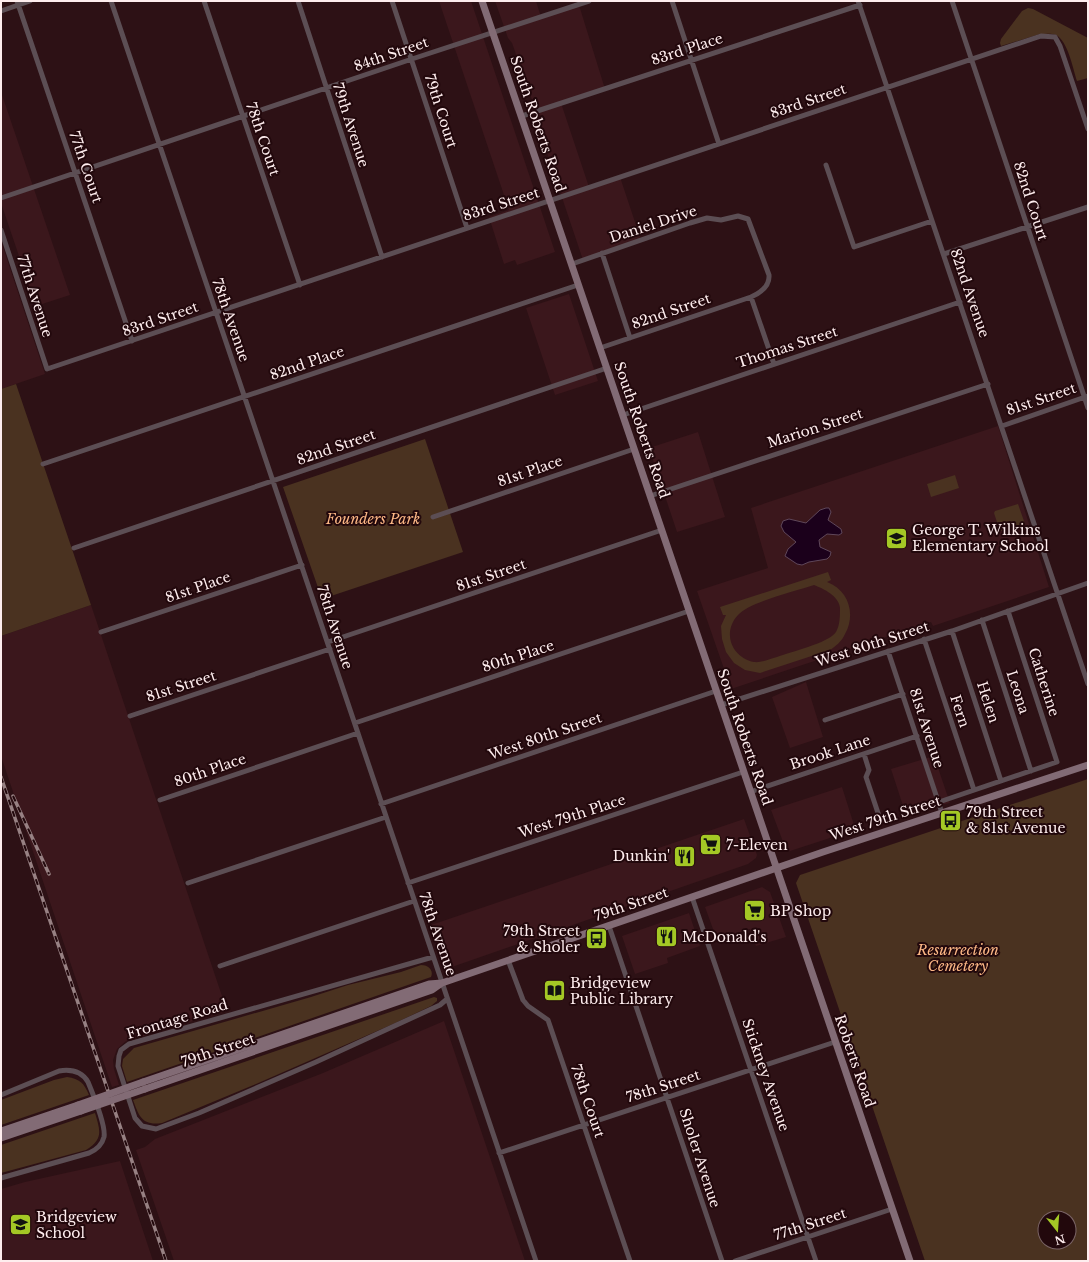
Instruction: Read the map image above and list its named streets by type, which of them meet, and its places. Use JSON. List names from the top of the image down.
{
  "streets": {
    "street": [
      "83rd Place",
      "84th Street",
      "83rd Street",
      "79th Court",
      "South Roberts Road",
      "79th Avenue",
      "78th Court",
      "77th Court",
      "82nd Court",
      "Daniel Drive",
      "82nd Avenue",
      "77th Avenue",
      "82nd Street",
      "78th Avenue",
      "Thomas Street",
      "82nd Place",
      "81st Street",
      "Marion Street",
      "81st Place",
      "West 80th Street",
      "80th Place",
      "Catherine",
      "Leona",
      "Helen",
      "Fern",
      "81st Avenue",
      "Brook Lane",
      "West 79th Place",
      "West 79th Street",
      "79th Street",
      "Frontage Road",
      "Roberts Road",
      "Stickney Avenue",
      "78th Street",
      "Sholer Avenue",
      "77th Street"
    ]
  },
  "crossings": [
    ["83rd Place", "South Roberts Road"],
    ["83rd Place", "82nd Avenue"],
    ["84th Street", "79th Court"],
    ["84th Street", "South Roberts Road"],
    ["84th Street", "79th Avenue"],
    ["84th Street", "78th Court"],
    ["84th Street", "77th Court"],
    ["84th Street", "78th Avenue"],
    ["83rd Street", "79th Court"],
    ["83rd Street", "South Roberts Road"],
    ["83rd Street", "79th Avenue"],
    ["83rd Street", "78th Court"],
    ["83rd Street", "77th Court"],
    ["83rd Street", "82nd Court"],
    ["83rd Street", "82nd Avenue"],
    ["83rd Street", "77th Avenue"],
    ["83rd Street", "78th Avenue"],
    ["South Roberts Road", "Daniel Drive"],
    ["South Roberts Road", "82nd Street"],
    ["South Roberts Road", "Thomas Street"],
    ["South Roberts Road", "82nd Place"],
    ["South Roberts Road", "81st Street"],
    ["South Roberts Road", "Marion Street"],
    ["South Roberts Road", "81st Place"],
    ["South Roberts Road", "West 80th Street"],
    ["South Roberts Road", "80th Place"],
    ["South Roberts Road", "Brook Lane"],
    ["South Roberts Road", "West 79th Place"],
    ["South Roberts Road", "West 79th Street"],
    ["South Roberts Road", "Roberts Road"],
    ["78th Court", "79th Street"],
    ["78th Court", "78th Street"],
    ["82nd Court", "81st Street"],
    ["Daniel Drive", "82nd Street"],
    ["82nd Avenue", "Thomas Street"],
    ["82nd Avenue", "81st Street"],
    ["82nd Avenue", "Marion Street"],
    ["82nd Avenue", "West 80th Street"],
    ["82nd Street", "78th Avenue"],
    ["78th Avenue", "82nd Place"],
    ["78th Avenue", "81st Street"],
    ["78th Avenue", "81st Place"],
    ["78th Avenue", "West 80th Street"],
    ["78th Avenue", "80th Place"],
    ["78th Avenue", "West 79th Place"],
    ["78th Avenue", "79th Street"],
    ["78th Avenue", "Frontage Road"],
    ["78th Avenue", "78th Street"],
    ["West 80th Street", "Catherine"],
    ["West 80th Street", "Leona"],
    ["West 80th Street", "Helen"],
    ["West 80th Street", "Fern"],
    ["West 80th Street", "81st Avenue"],
    ["Catherine", "Leona"],
    ["81st Avenue", "Brook Lane"],
    ["81st Avenue", "West 79th Street"],
    ["West 79th Street", "79th Street"],
    ["West 79th Street", "Roberts Road"],
    ["West 79th Street", "Stickney Avenue"],
    ["79th Street", "Stickney Avenue"],
    ["79th Street", "Sholer Avenue"],
    ["Roberts Road", "78th Street"],
    ["Roberts Road", "77th Street"],
    ["Stickney Avenue", "78th Street"],
    ["Stickney Avenue", "77th Street"],
    ["78th Street", "Sholer Avenue"]
  ],
  "parks": ["Founders Park", "Resurrection Cemetery"],
  "places": {
    "school or university": ["George T. Wilkins Elementary School", "Bridgeview School"],
    "bus stop": ["79th Street & 81st Avenue", "79th Street & Sholer"],
    "supermarket": ["7-Eleven", "BP Shop"],
    "restaurant": ["Dunkin'", "McDonald's"],
    "library": ["Bridgeview Public Library"]
  },
  "north": "bottom"
}
